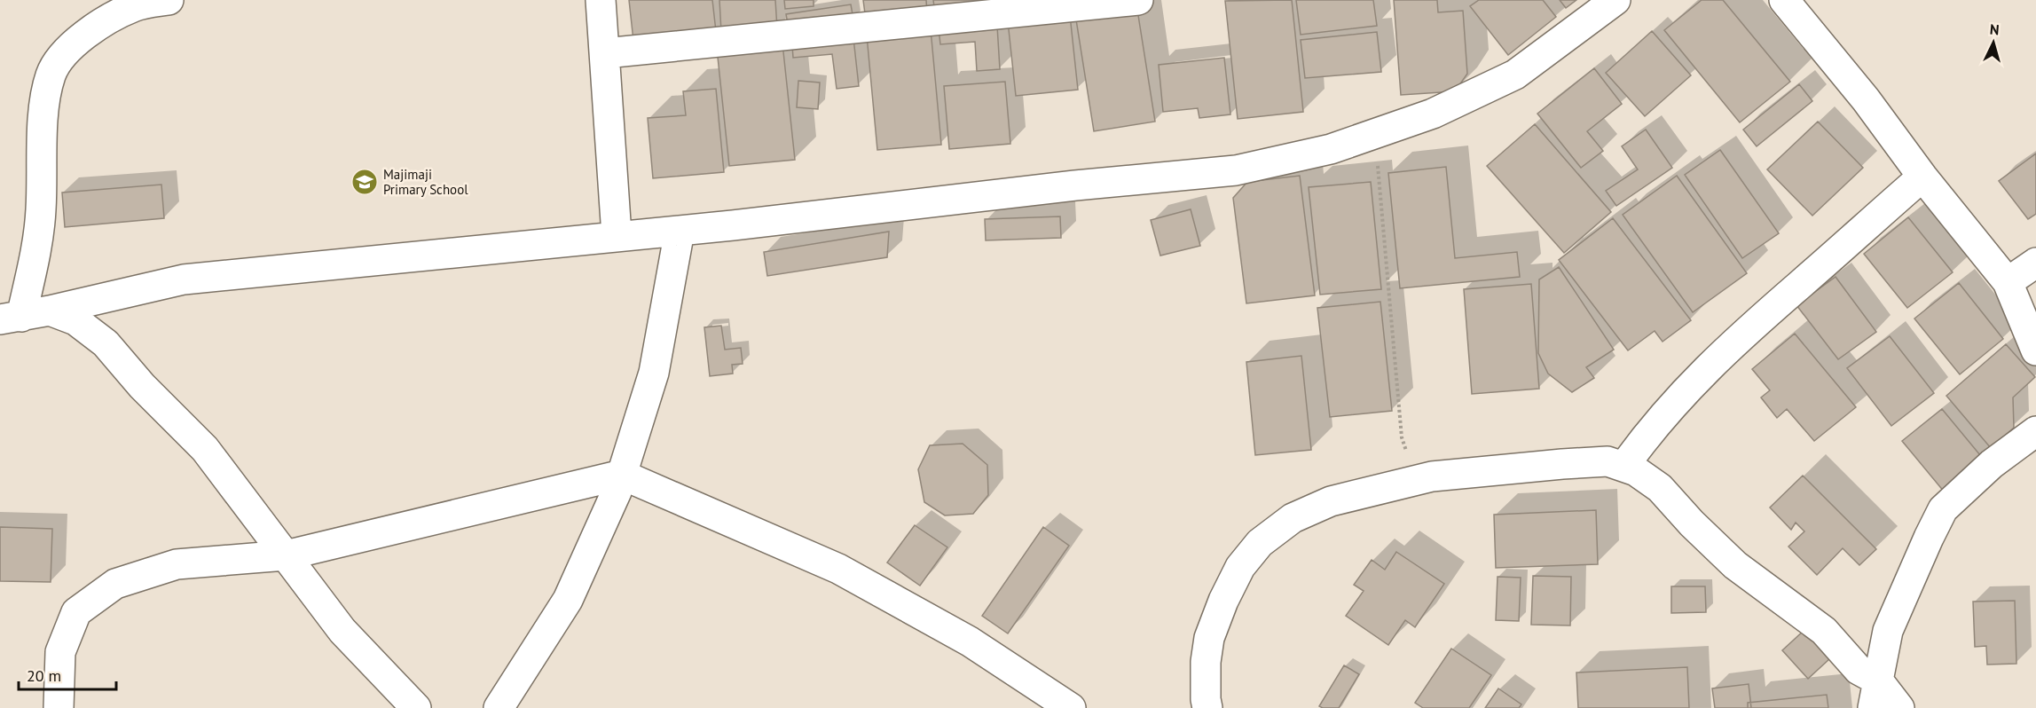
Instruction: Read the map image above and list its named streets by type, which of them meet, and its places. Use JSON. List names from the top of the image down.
{
  "places": {
    "school or university": ["Majimaji Primary School"]
  },
  "scale_bar": "20 m",
  "north": "top"
}
